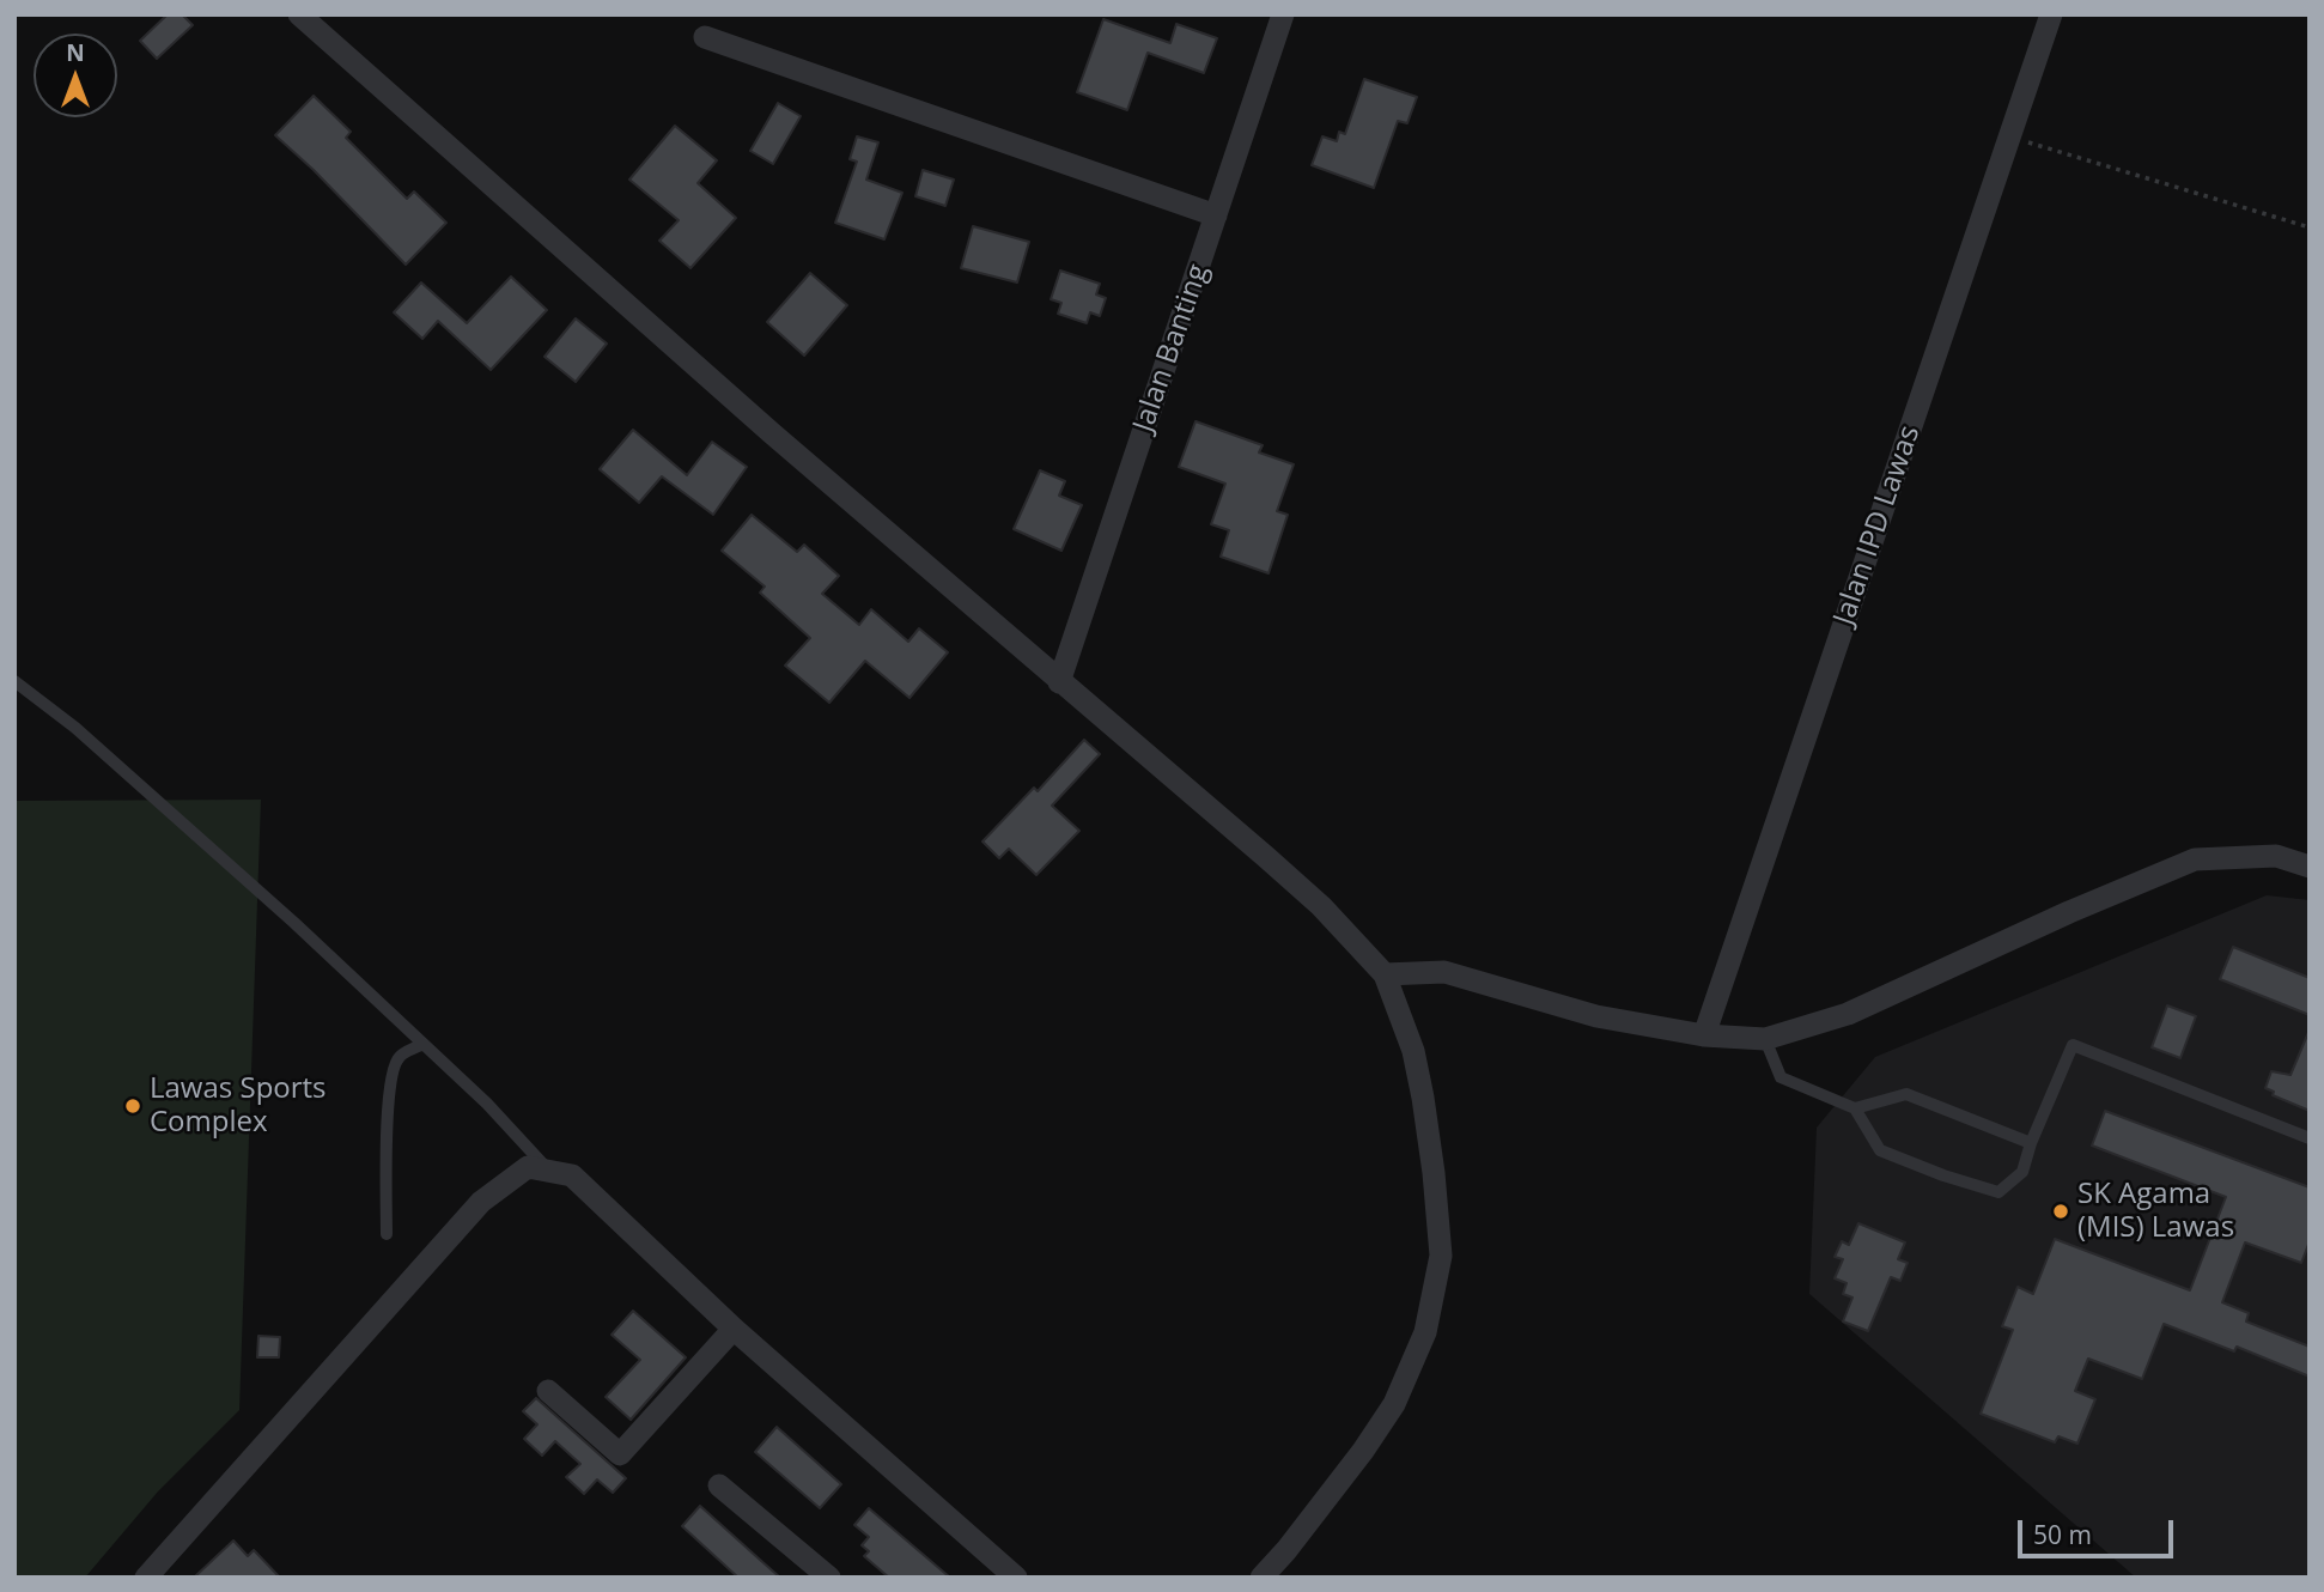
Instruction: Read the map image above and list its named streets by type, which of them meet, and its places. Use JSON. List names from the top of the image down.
{
  "streets": {
    "street": ["Jalan Banting", "Jalan IPD Lawas"]
  },
  "places": ["Lawas Sports Complex", "SK Agama (MIS) Lawas"],
  "scale_bar": "50 m",
  "north": "top"
}
